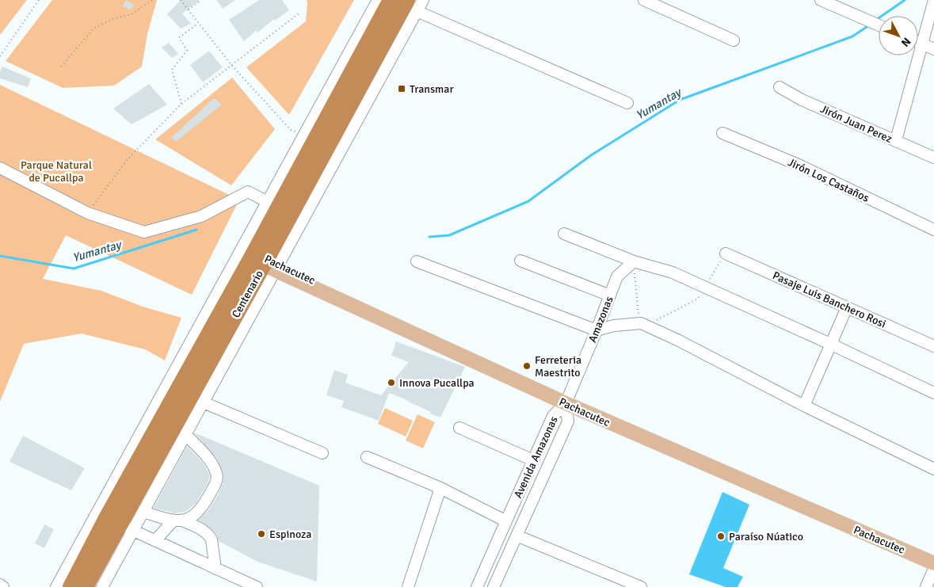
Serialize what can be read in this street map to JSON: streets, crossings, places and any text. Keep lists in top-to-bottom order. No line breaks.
{"streets":{"highway":["Centenario"],"main road":["Pachacutec"],"street":["Jirón Juan Perez","Jirón Los Castaños","Pasaje Luis Banchero Rosi","Amazonas","Avenida Amazonas"]},"crossings":[["Pachacutec","Centenario"],["Pachacutec","Amazonas"],["Pachacutec","Avenida Amazonas"],["Amazonas","Avenida Amazonas"]],"water":["Yumantay"],"parks":["Parque Natural de Pucallpa"],"places":{"transit":["Transmar"],"other":["Ferreteria Maestrito","Innova Pucallpa","Espinoza","Paraíso Núatico"]},"north":"bottom right"}
